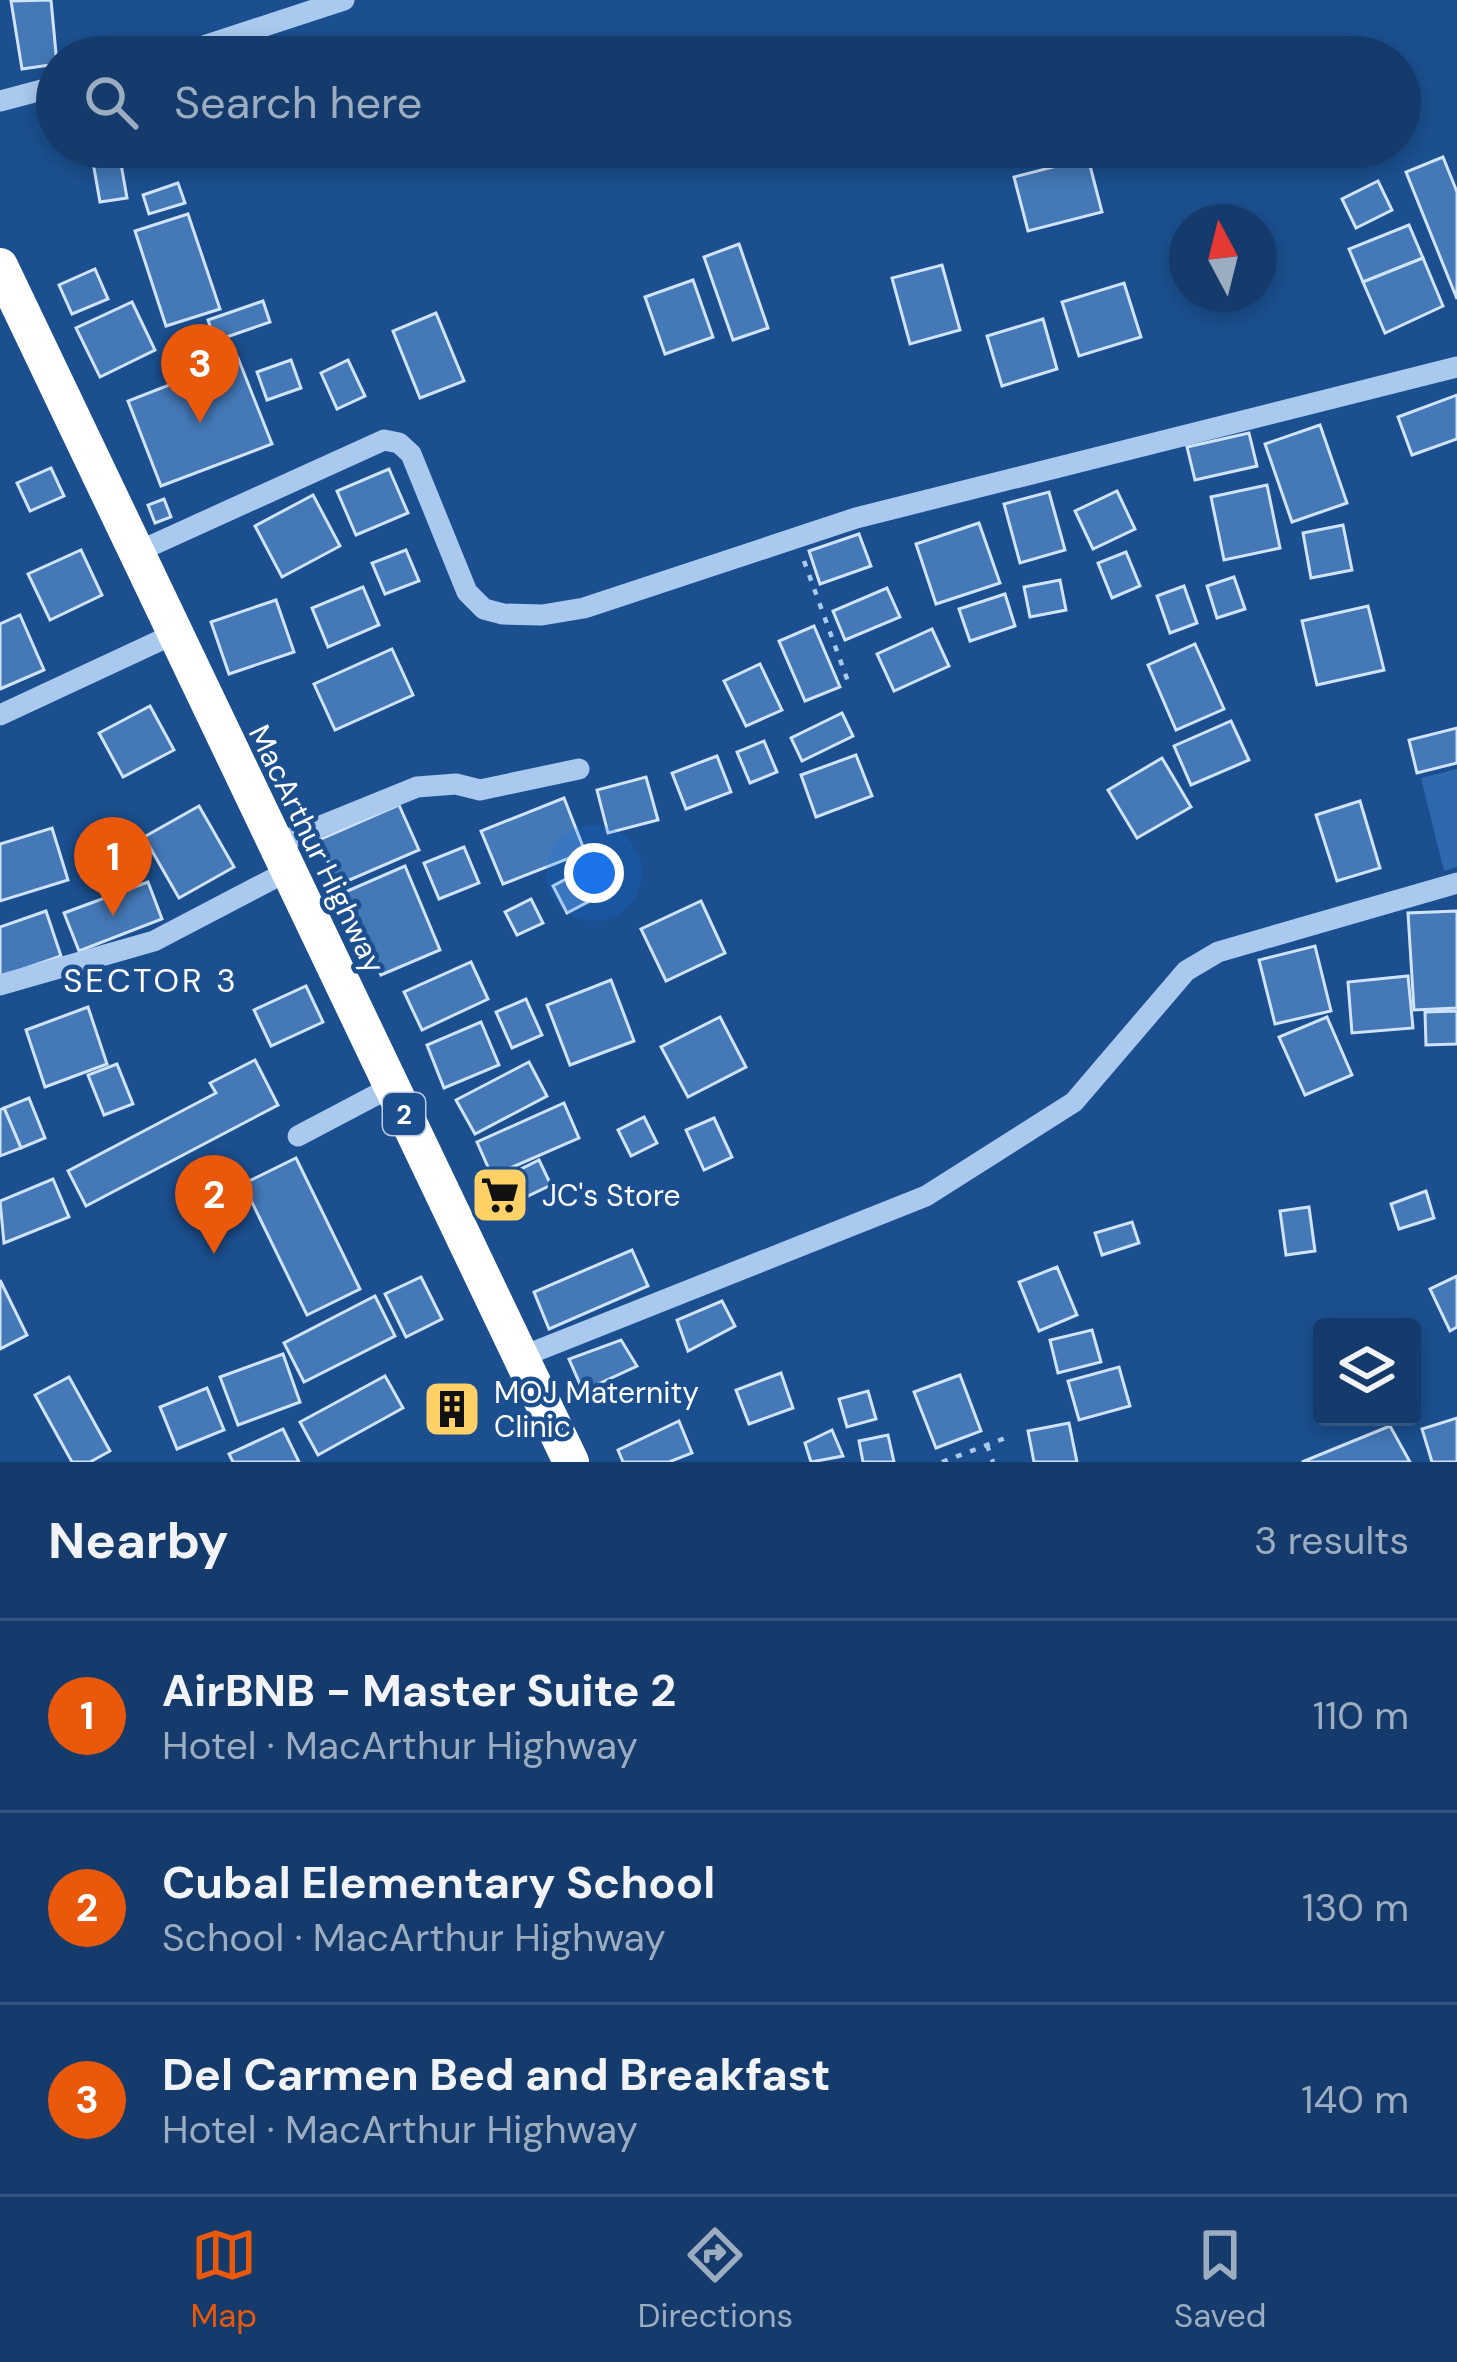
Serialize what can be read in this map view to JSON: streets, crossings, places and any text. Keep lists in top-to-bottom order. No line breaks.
{"streets":{"highway":["MacArthur Highway","2"]},"districts":["SECTOR 3"],"places":{"supermarket":["JC's Store"],"building":["MOJ Maternity Clinic"]},"north":"top","page":{"search":"Search here","pins":["3","1","2"],"heading":["Nearby","3 results"],"list":[{"mark":"1","name":"AirBNB - Master Suite 2","note":"Hotel · MacArthur Highway","value":"110 m"},{"mark":"2","name":"Cubal Elementary School","note":"School · MacArthur Highway","value":"130 m"},{"mark":"3","name":"Del Carmen Bed and Breakfast","note":"Hotel · MacArthur Highway","value":"140 m"}],"nav":["Map","Directions","Saved"]}}
